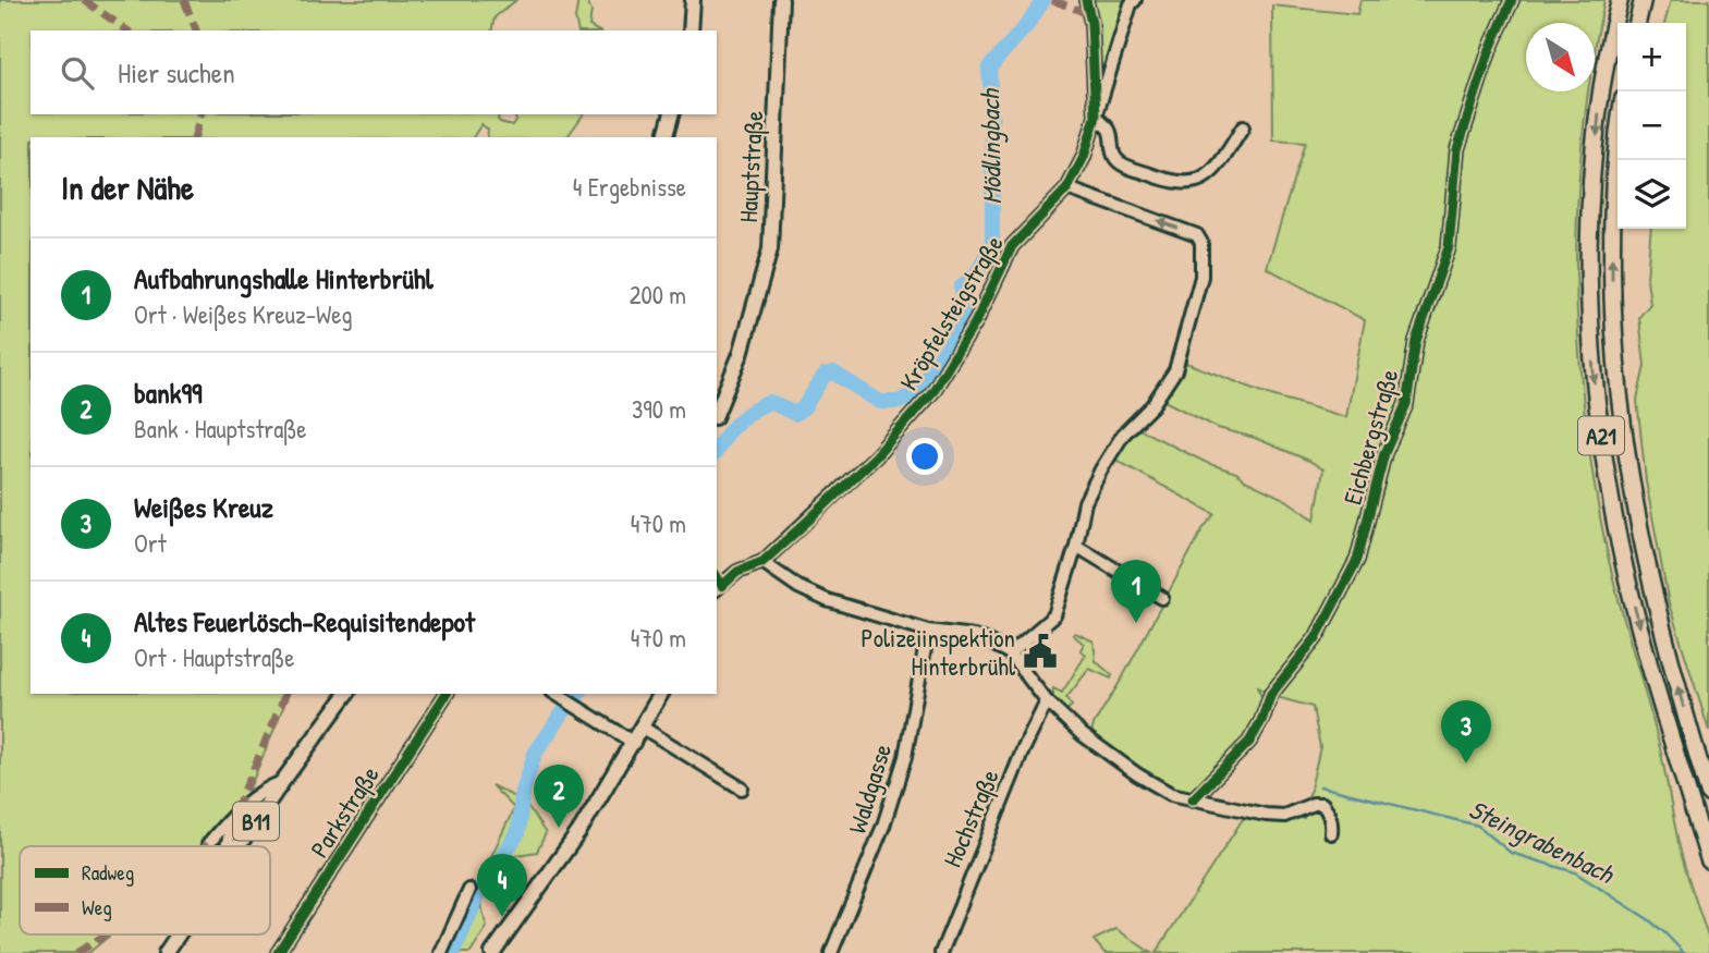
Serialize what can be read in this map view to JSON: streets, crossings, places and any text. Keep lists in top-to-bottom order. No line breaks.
{"streets":{"highway":["A21"],"main road":["Hauptstraße","B11"],"street":["Kröpfelsteigstraße","Eichbergstraße","Waldgasse","Parkstraße","Hochstraße"]},"water":["Mödlingbach","Steingrabenbach"],"places":{"public building":["Polizeiinspektion Hinterbrühl"]},"legend":["Radweg","Weg"],"north":"bottom right","page":{"map_buttons":["+","−"],"search":"Hier suchen","heading":["In der Nähe","4 Ergebnisse"],"list":[{"mark":"1","name":"Aufbahrungshalle Hinterbrühl","note":"Ort · Weißes Kreuz-Weg","value":"200 m"},{"mark":"2","name":"bank99","note":"Bank · Hauptstraße","value":"390 m"},{"mark":"3","name":"Weißes Kreuz","note":"Ort","value":"470 m"},{"mark":"4","name":"Altes Feuerlösch-Requisitendepot","note":"Ort · Hauptstraße","value":"470 m"}],"pins":["1","3","2","4"]}}
